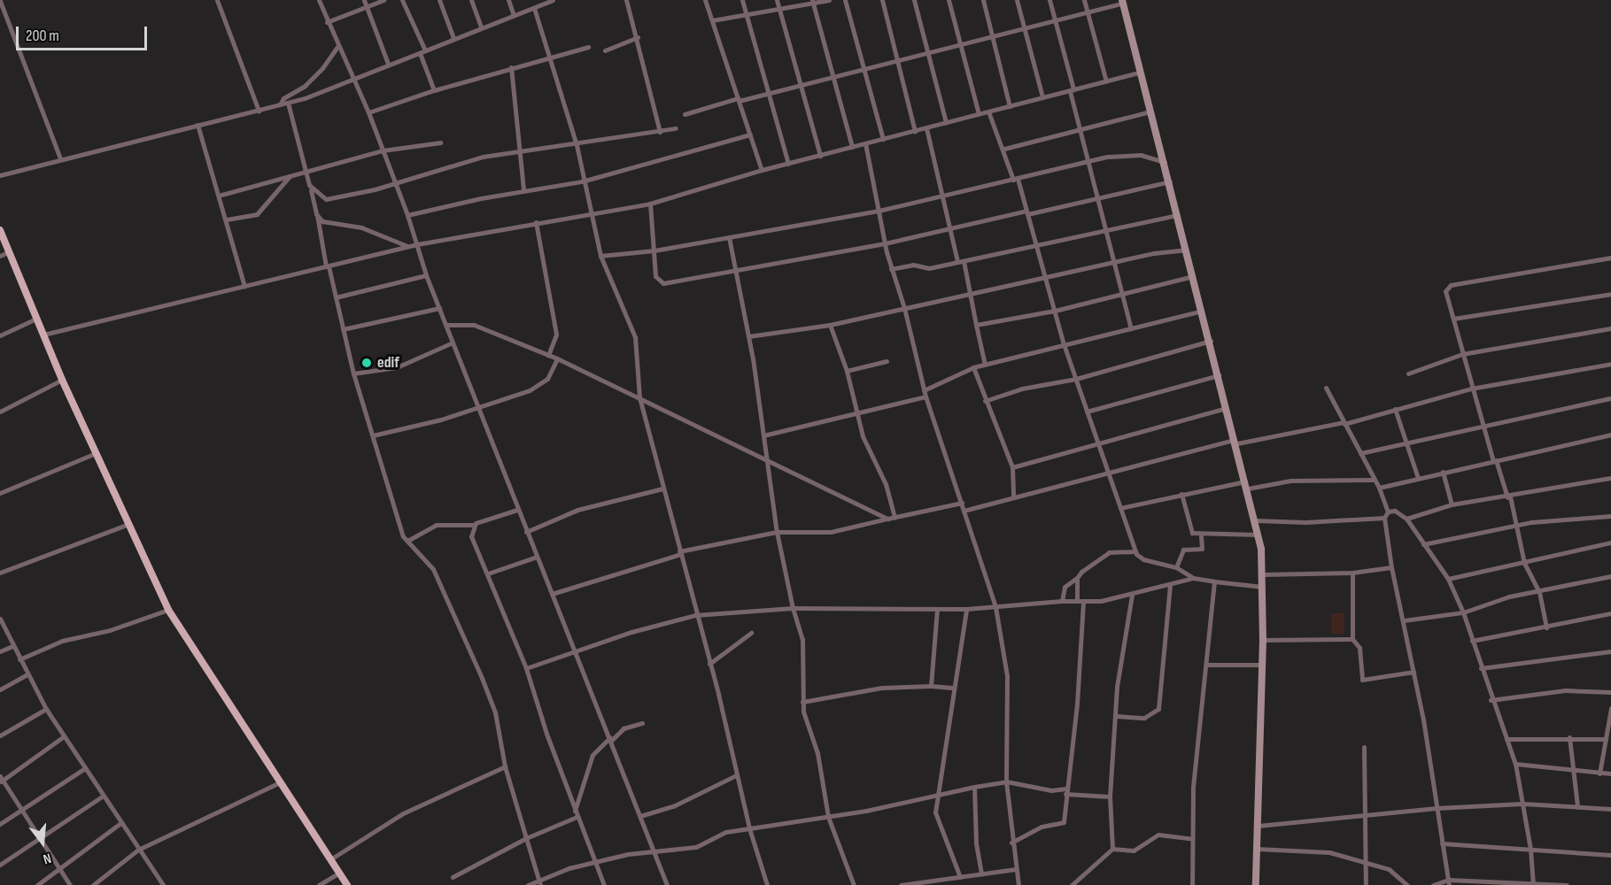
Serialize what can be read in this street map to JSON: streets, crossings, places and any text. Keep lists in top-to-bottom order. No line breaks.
{"places":["edif"],"scale_bar":"200 m","north":"bottom"}
